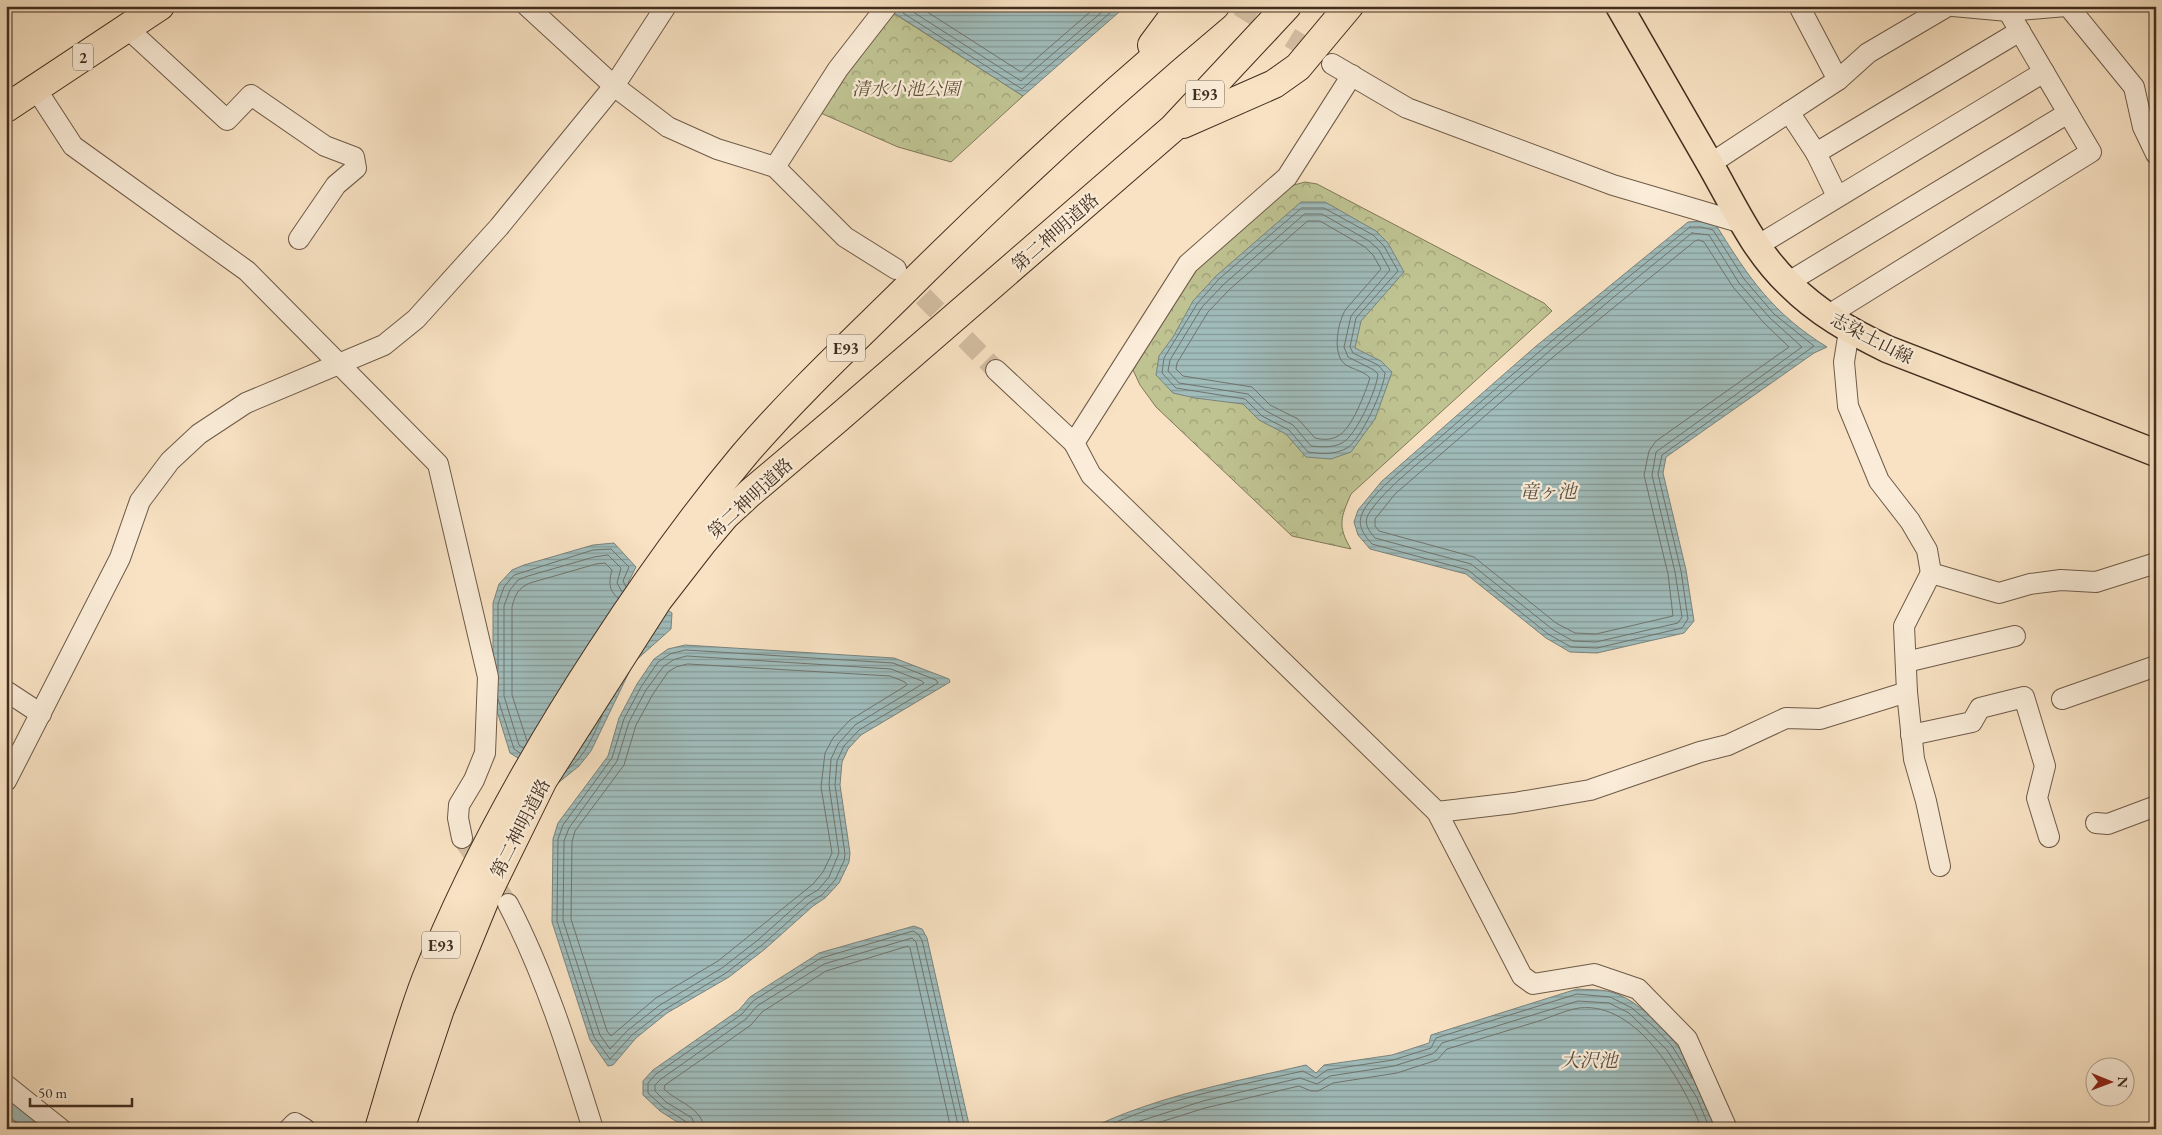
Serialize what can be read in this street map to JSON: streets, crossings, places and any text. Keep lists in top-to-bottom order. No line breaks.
{"streets":{"highway":["2","E93","第二神明道路"],"main road":["志染土山線"]},"water":["竜ヶ池","大沢池"],"parks":["清水小池公園"],"scale_bar":"50 m","north":"right"}
